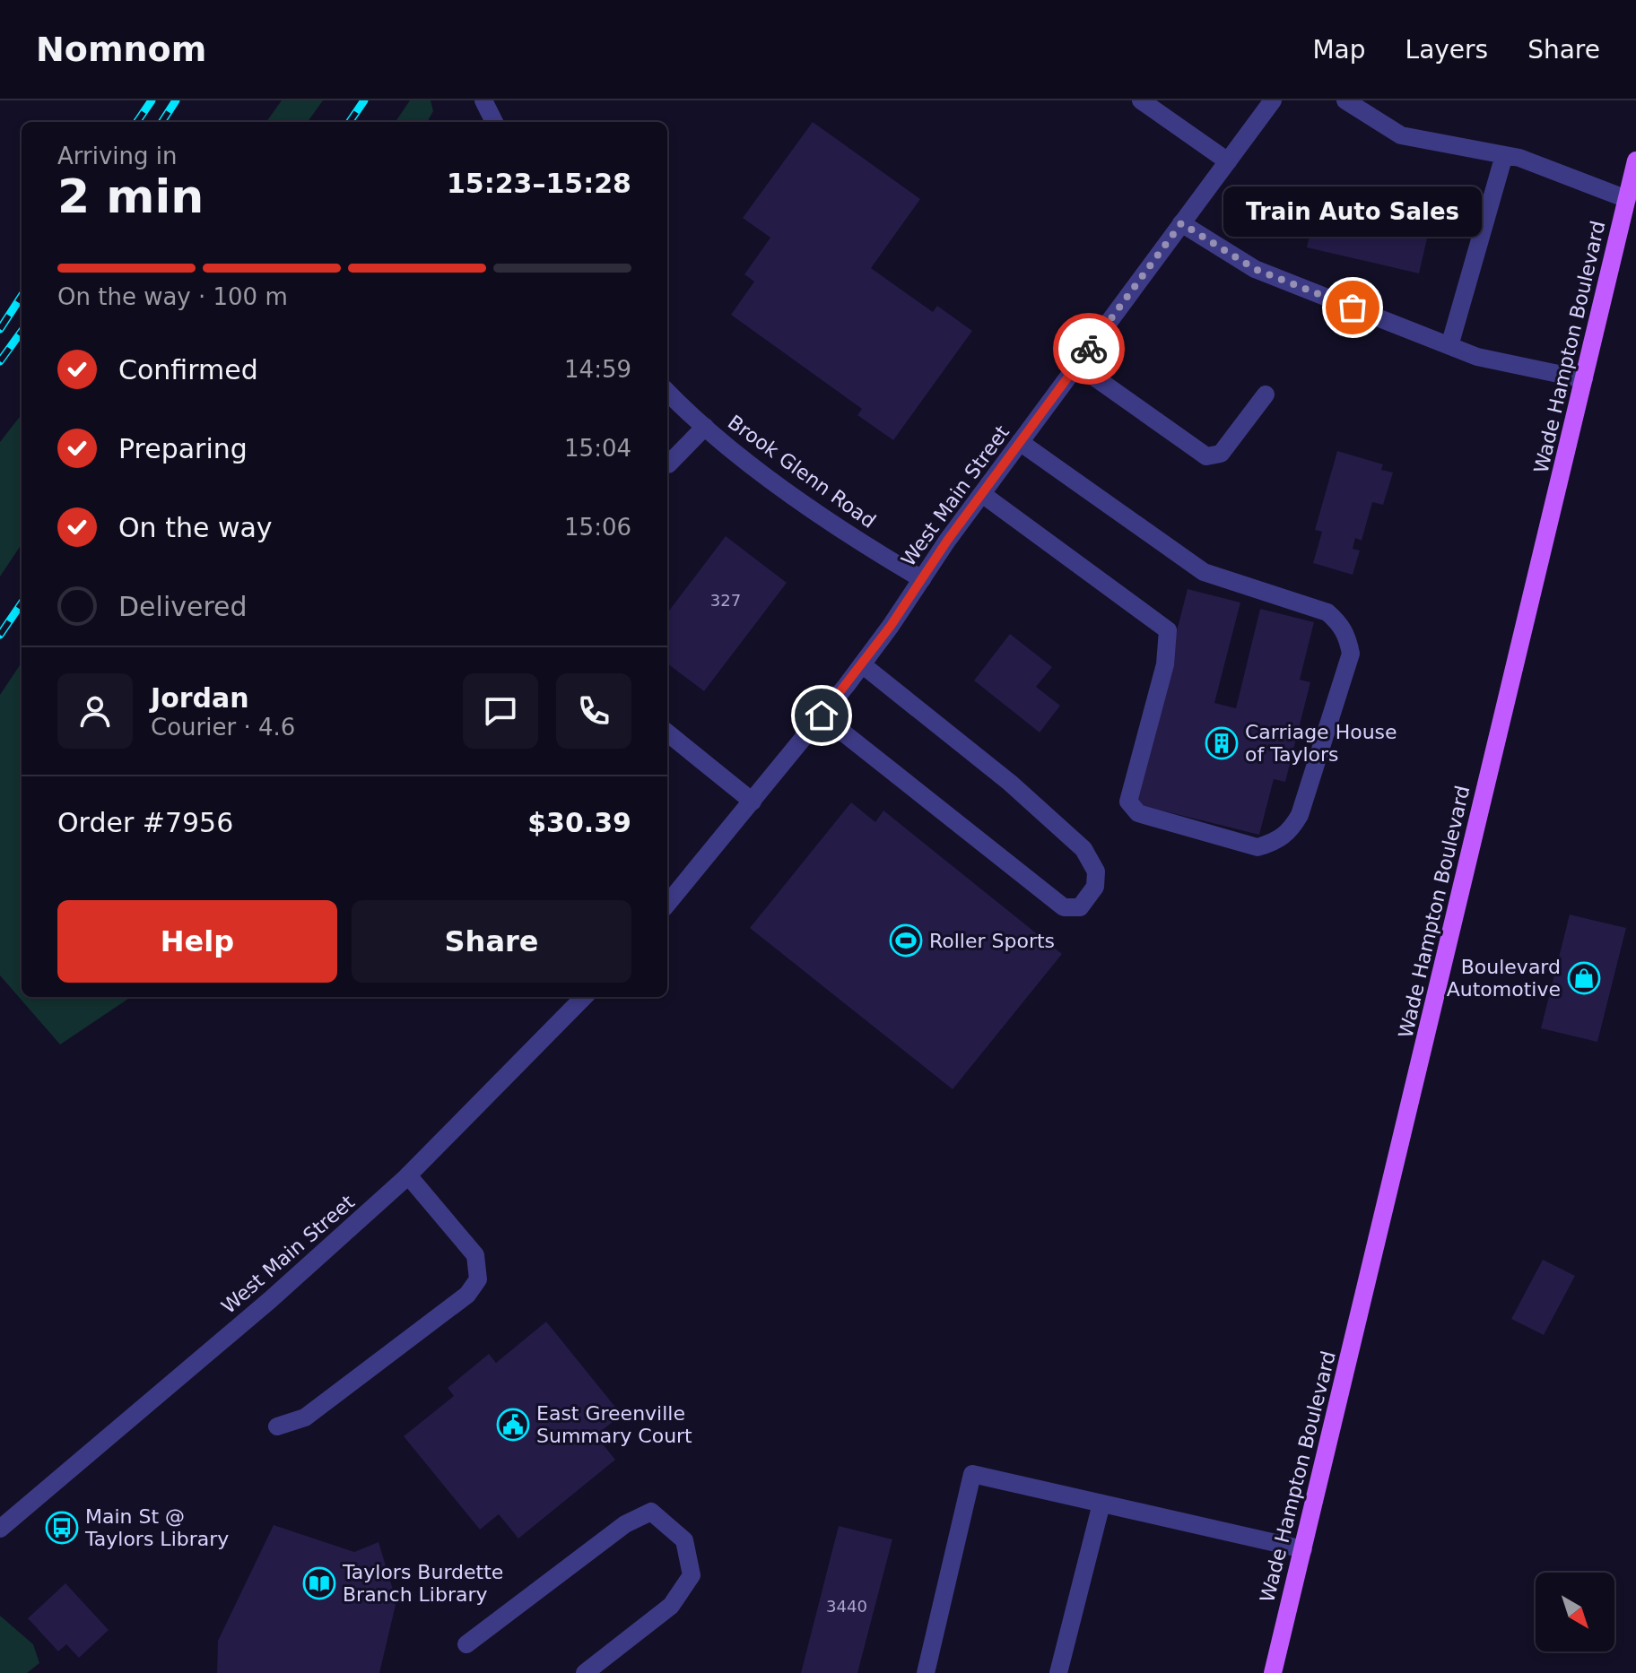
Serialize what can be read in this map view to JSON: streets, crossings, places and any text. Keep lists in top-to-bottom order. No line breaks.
{"streets":{"main road":["Wade Hampton Boulevard"],"street":["Brook Glenn Road","West Main Street"]},"crossings":[["Brook Glenn Road","West Main Street"]],"places":{"other":["Train Auto Sales"],"building":["Carriage House of Taylors"],"sports":["Roller Sports"],"shop":["Boulevard Automotive"],"public building":["East Greenville Summary Court"],"bus stop":["Main St @ Taylors Library"],"library":["Taylors Burdette Branch Library"]},"house_numbers":["327","3440"],"north":"bottom right","page":{"header":"Nomnom","nav":["Map","Layers","Share"],"heading":["2 min","Arriving in","15:23–15:28"],"panel":["Jordan","Courier · 4.6","Order #7956","$30.39"],"bubble":"Train Auto Sales","bar":"On the way · 100 m","list":[["Confirmed","14:59"],["Preparing","15:04"],["On the way","15:06"],"Delivered"],"buttons":["Help","Share"]}}
